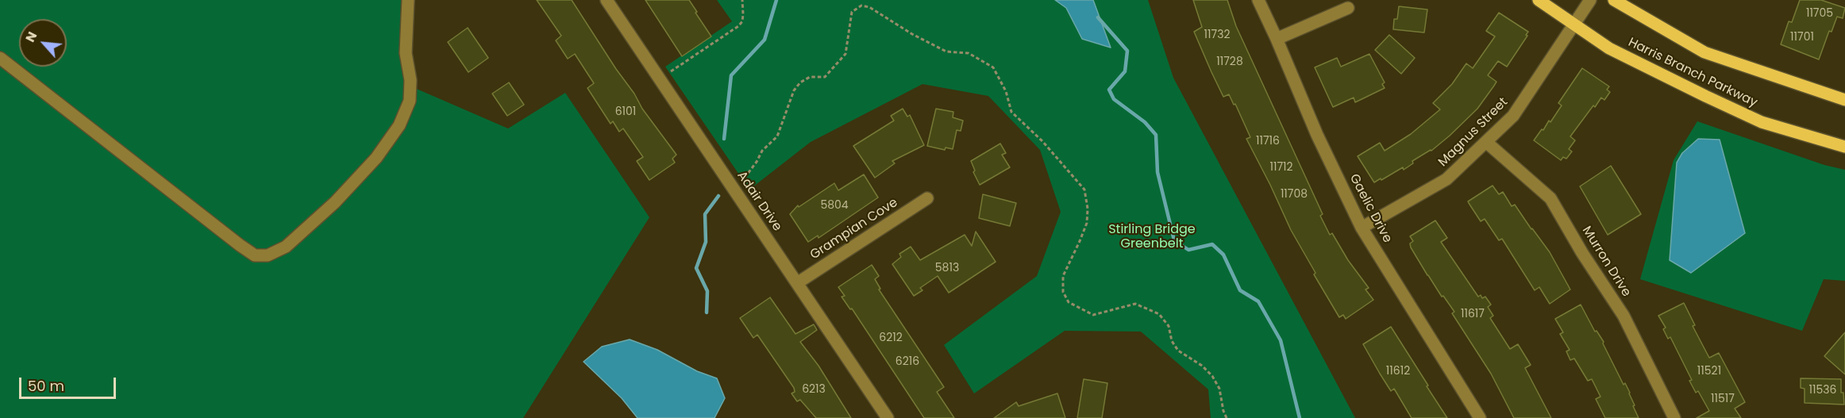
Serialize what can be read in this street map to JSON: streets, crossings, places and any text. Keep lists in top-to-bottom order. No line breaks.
{"streets":{"main road":["Harris Branch Parkway"],"street":["Magnus Street","Adair Drive","Gaelic Drive","Grampian Cove","Murron Drive"]},"crossings":[["Harris Branch Parkway","Magnus Street"],["Magnus Street","Gaelic Drive"],["Magnus Street","Murron Drive"],["Adair Drive","Grampian Cove"]],"parks":["Stirling Bridge Greenbelt"],"house_numbers":["11705","11732","11701","11728","6101","11716","11712","11708","5804","5813","11617","6212","6216","11612","11521","6213","11536","11517"],"scale_bar":"50 m","north":"top left"}
